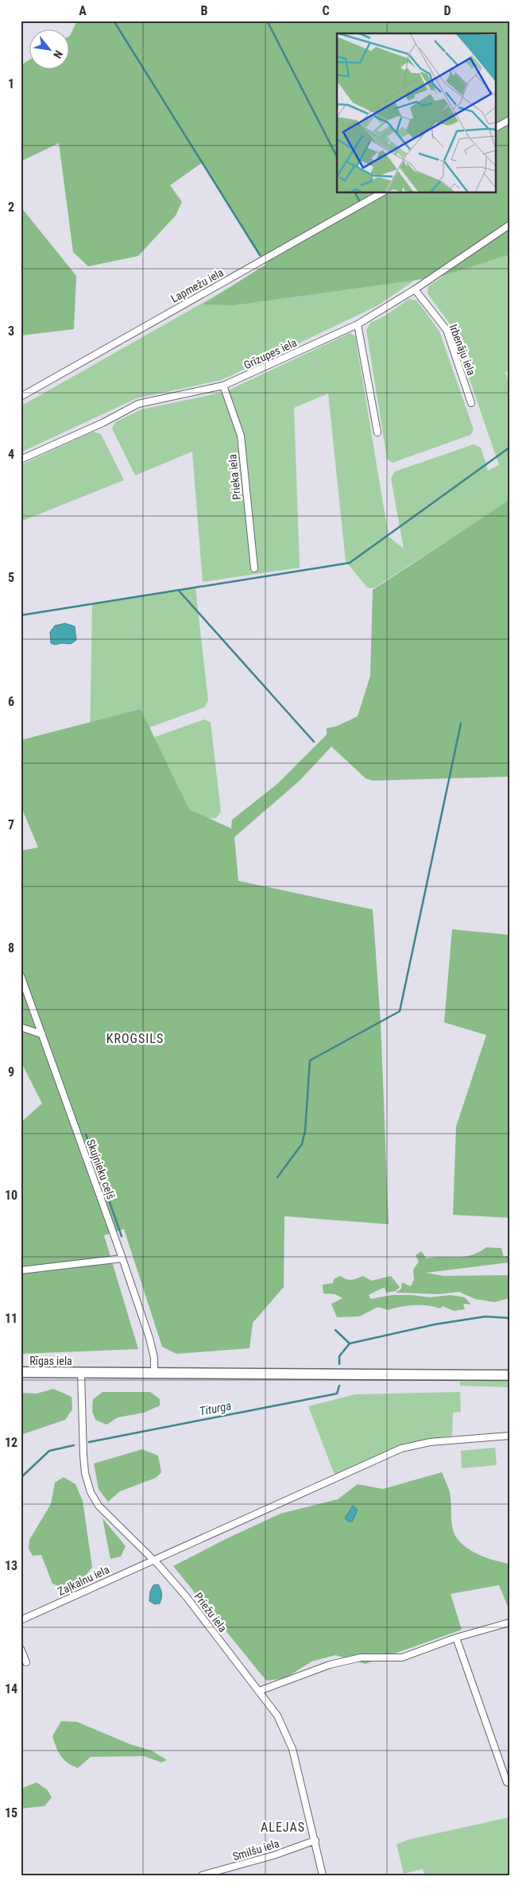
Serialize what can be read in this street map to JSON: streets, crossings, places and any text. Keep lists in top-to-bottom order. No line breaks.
{"streets":{"main road":["Rīgas iela"],"street":["Lapmežu iela","Irbenāju iela","Grīzupes iela","Prieka iela","Skujnieku ceļš","Zaļkalnu iela","Priežu iela","Smilšu iela"]},"crossings":[["Irbenāju iela","Grīzupes iela"],["Grīzupes iela","Prieka iela"],["Skujnieku ceļš","Rīgas iela"],["Rīgas iela","Priežu iela"],["Zaļkalnu iela","Priežu iela"],["Priežu iela","Smilšu iela"]],"districts":["KROGSILS","ALEJAS"],"water":["Titurga"],"north":"bottom right","grid":{"columns":["A","B","C","D"],"rows":["1","2","3","4","5","6","7","8","9","10","11","12","13","14","15"]}}
